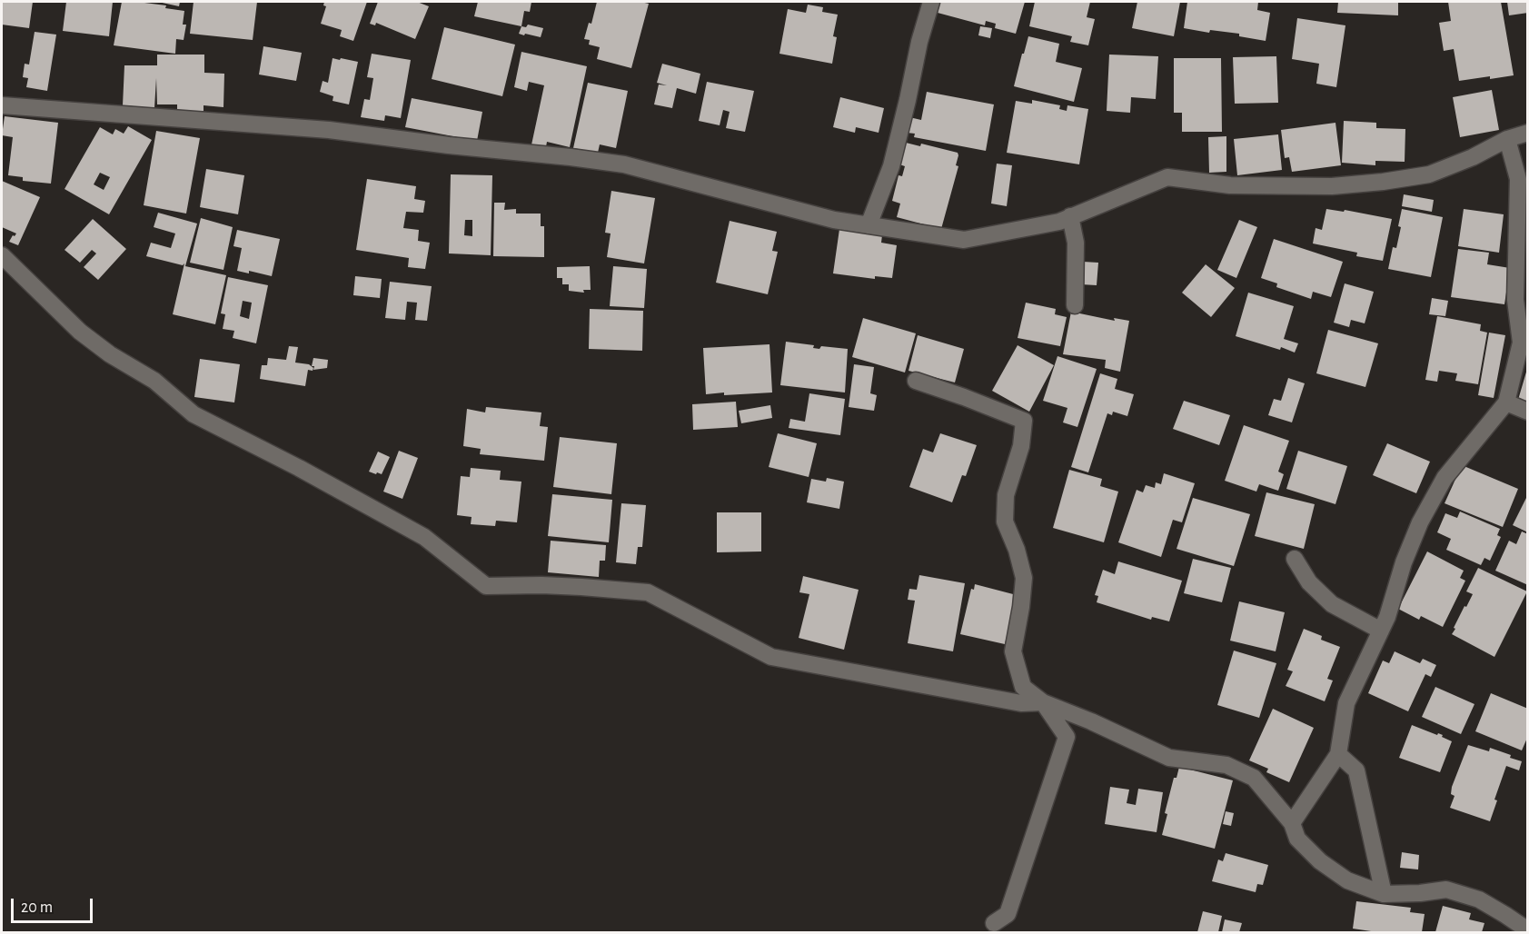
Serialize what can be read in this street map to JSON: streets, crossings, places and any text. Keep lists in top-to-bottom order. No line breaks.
{"scale_bar":"20 m"}
